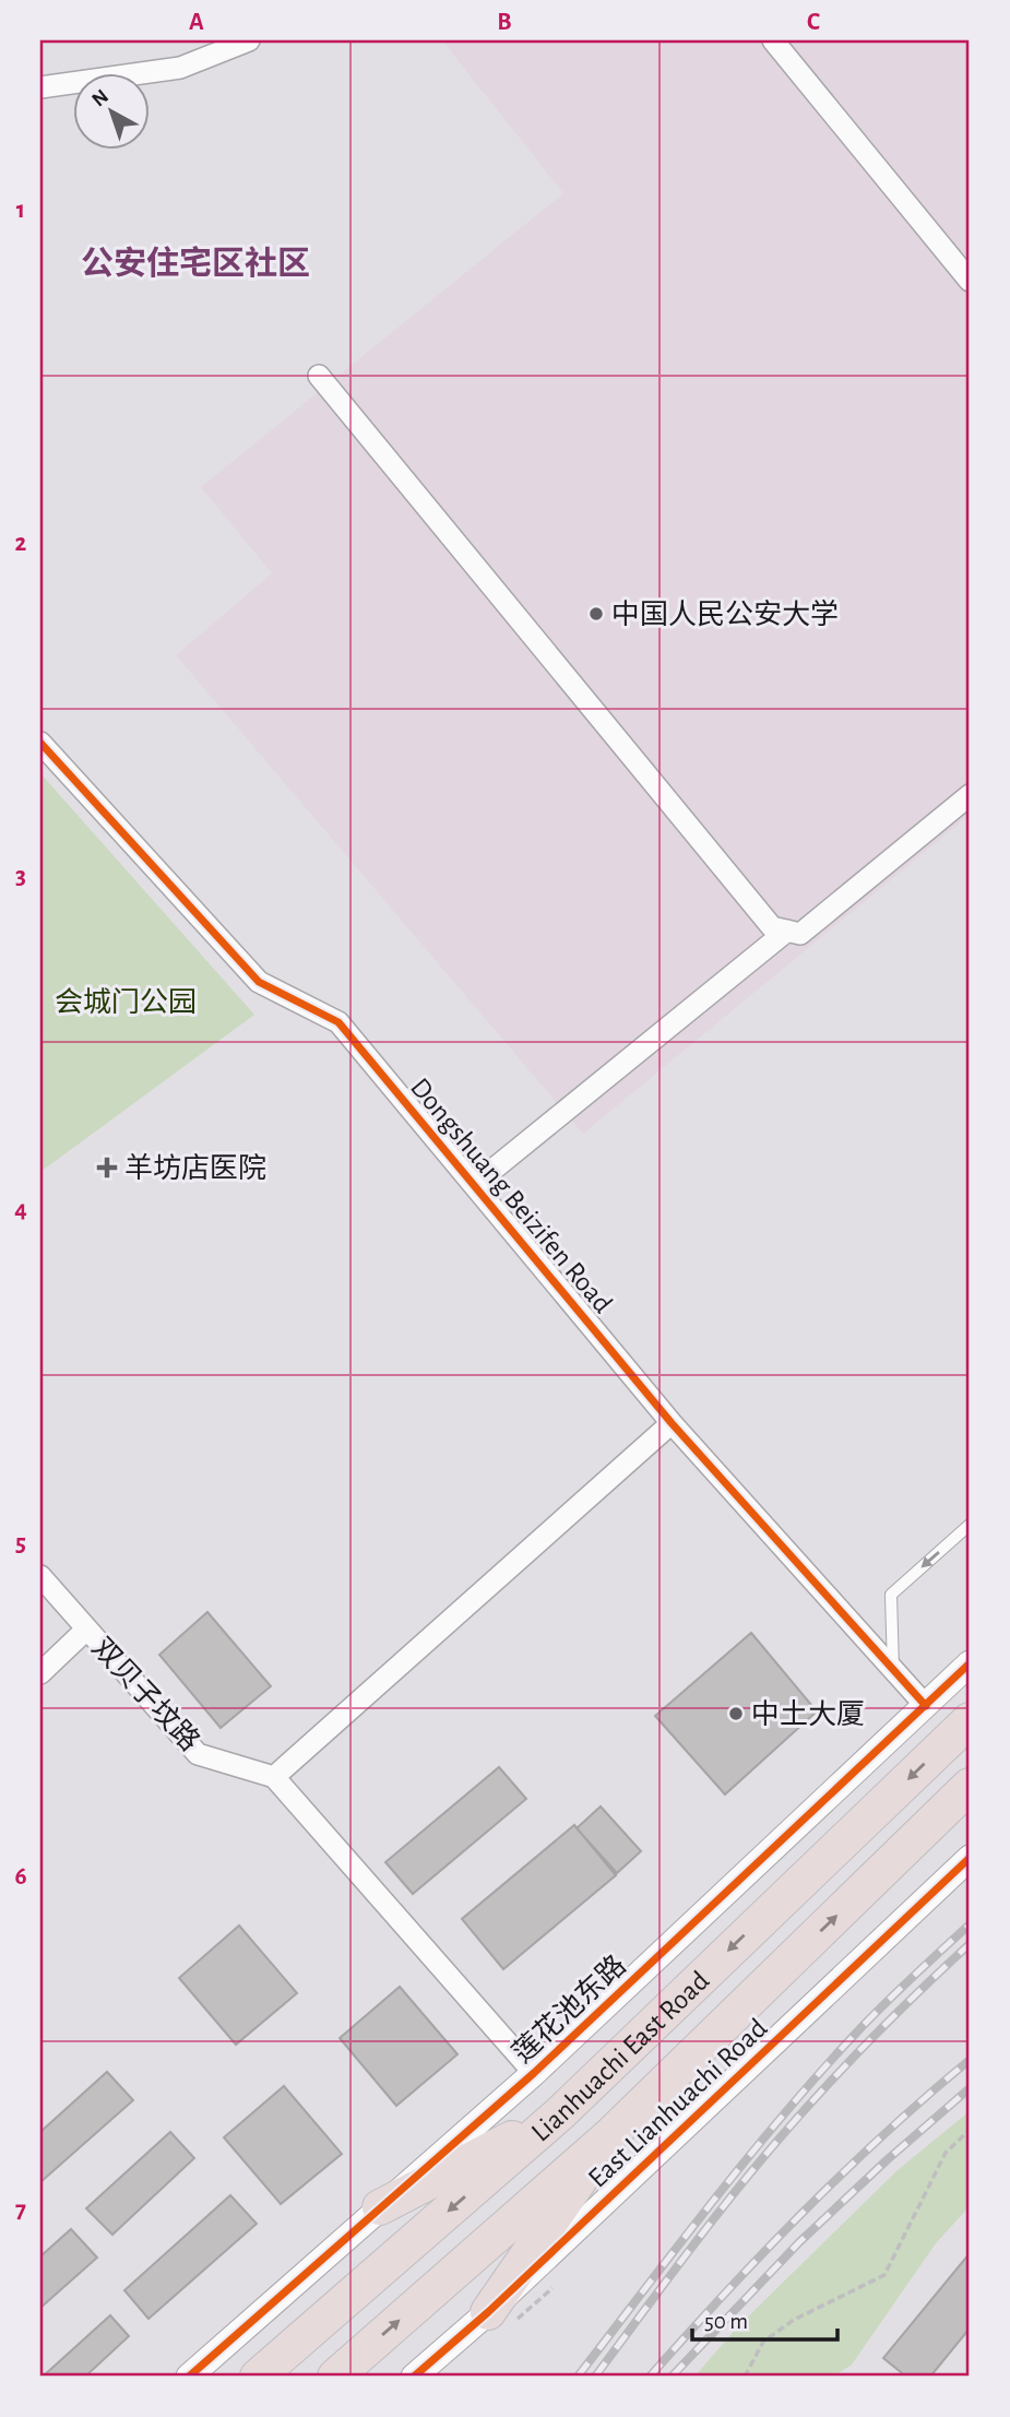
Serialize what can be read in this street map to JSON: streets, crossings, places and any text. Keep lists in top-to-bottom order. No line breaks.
{"streets":{"highway":["Lianhuachi East Road"],"street":["Dongshuang Beizifen Road","双贝子坟路","莲花池东路","East Lianhuachi Road"]},"crossings":[["Dongshuang Beizifen Road","莲花池东路"]],"districts":["公安住宅区社区"],"parks":["会城门公园"],"places":{"other":["中国人民公安大学","中土大厦"],"health":["羊坊店医院"]},"scale_bar":"50 m","north":"top left","grid":{"columns":["A","B","C"],"rows":["1","2","3","4","5","6","7"]}}
